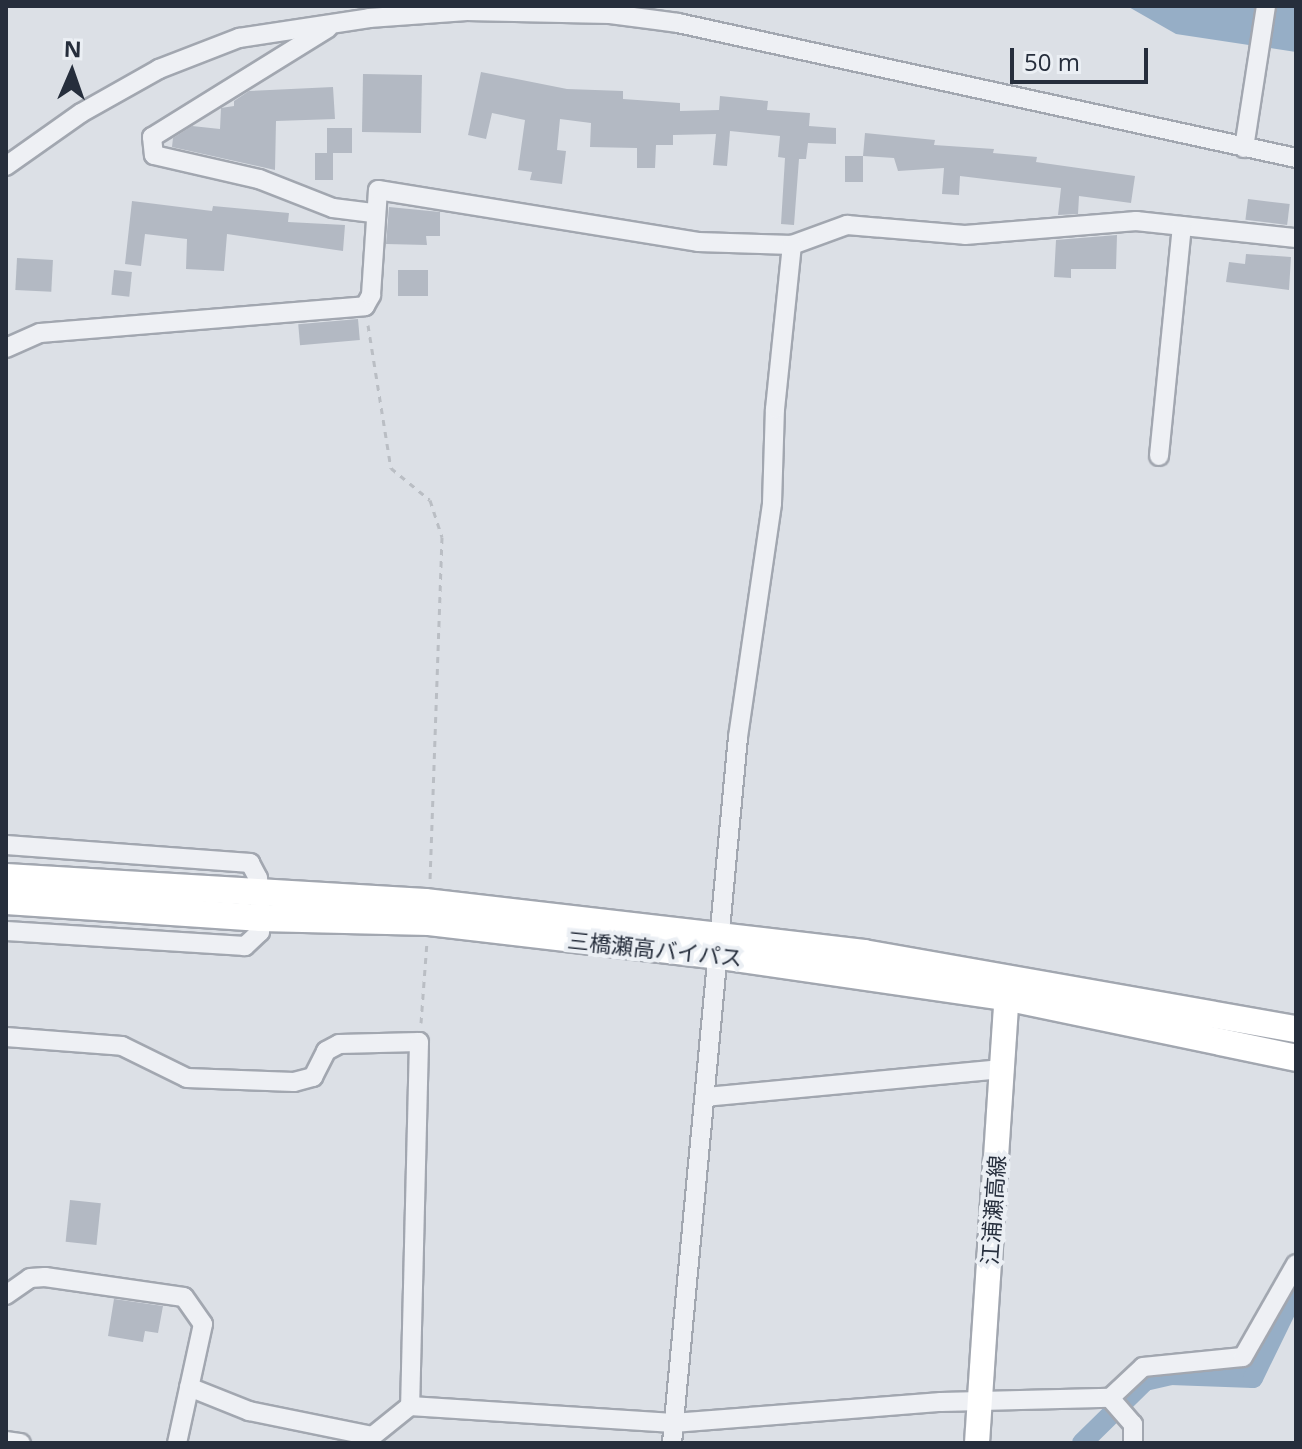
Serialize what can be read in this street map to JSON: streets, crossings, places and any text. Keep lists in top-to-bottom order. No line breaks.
{"streets":{"highway":["三橋瀬高バイパス"],"main road":["江浦瀬高線"]},"crossings":[["三橋瀬高バイパス","江浦瀬高線"]],"scale_bar":"50 m","north":"top"}
